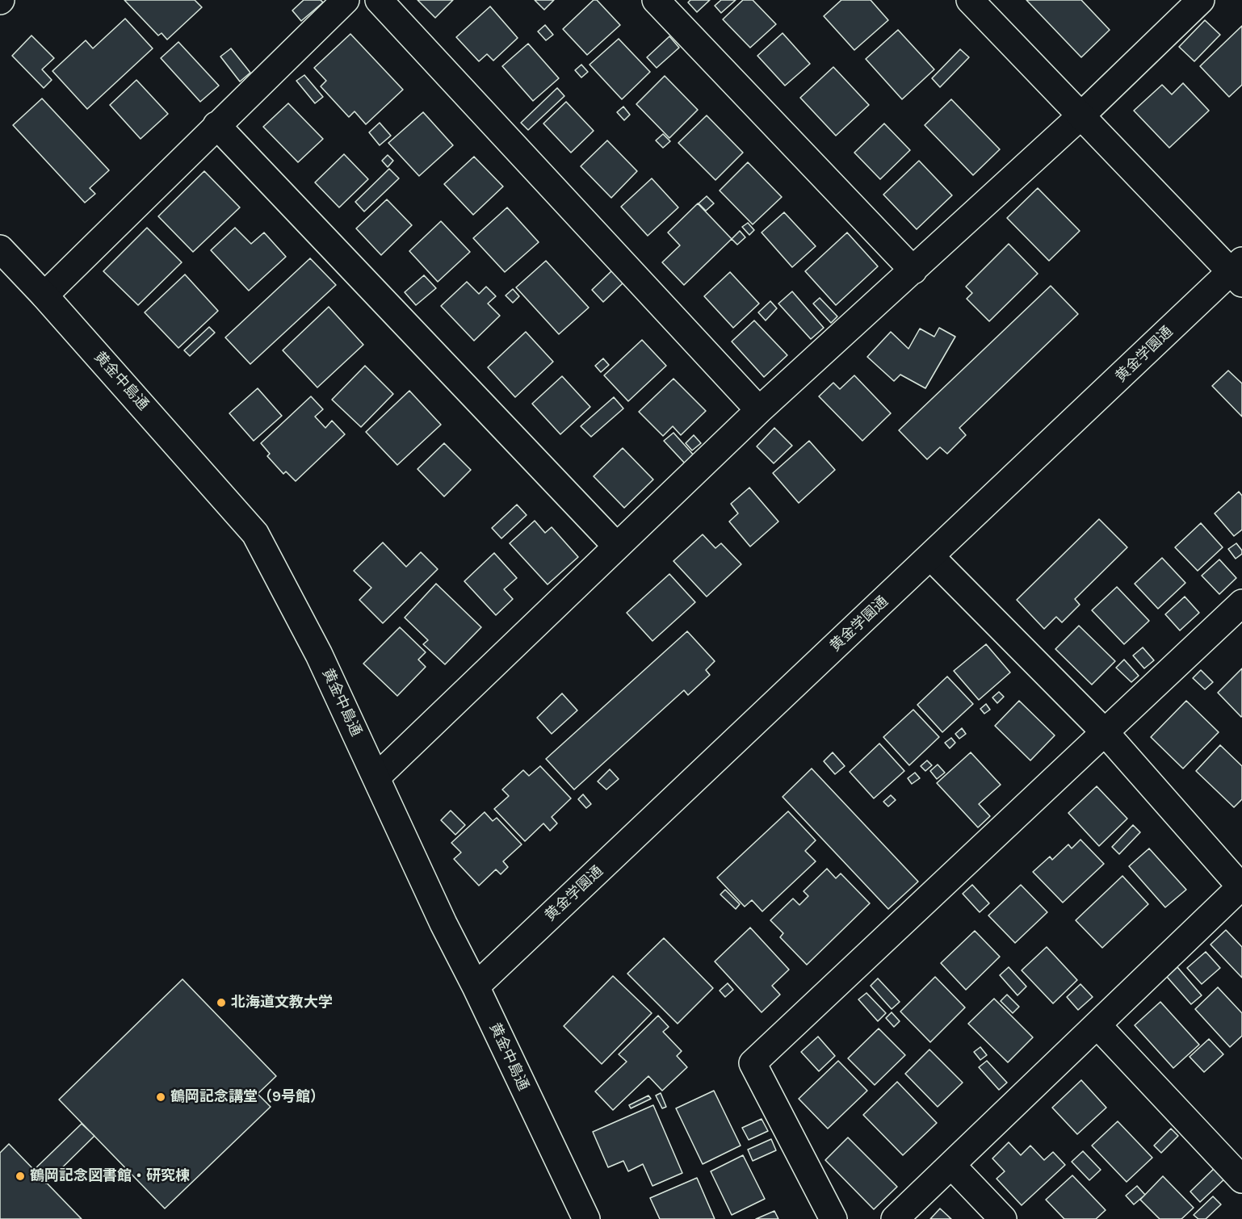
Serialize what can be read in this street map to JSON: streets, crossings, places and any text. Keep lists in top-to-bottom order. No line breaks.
{"streets":{"street":["黄金学園通","黄金中島通"]},"crossings":[["黄金学園通","黄金中島通"]],"places":["北海道文教大学","鶴岡記念講堂（9号館）","鶴岡記念図書館・研究棟"]}
